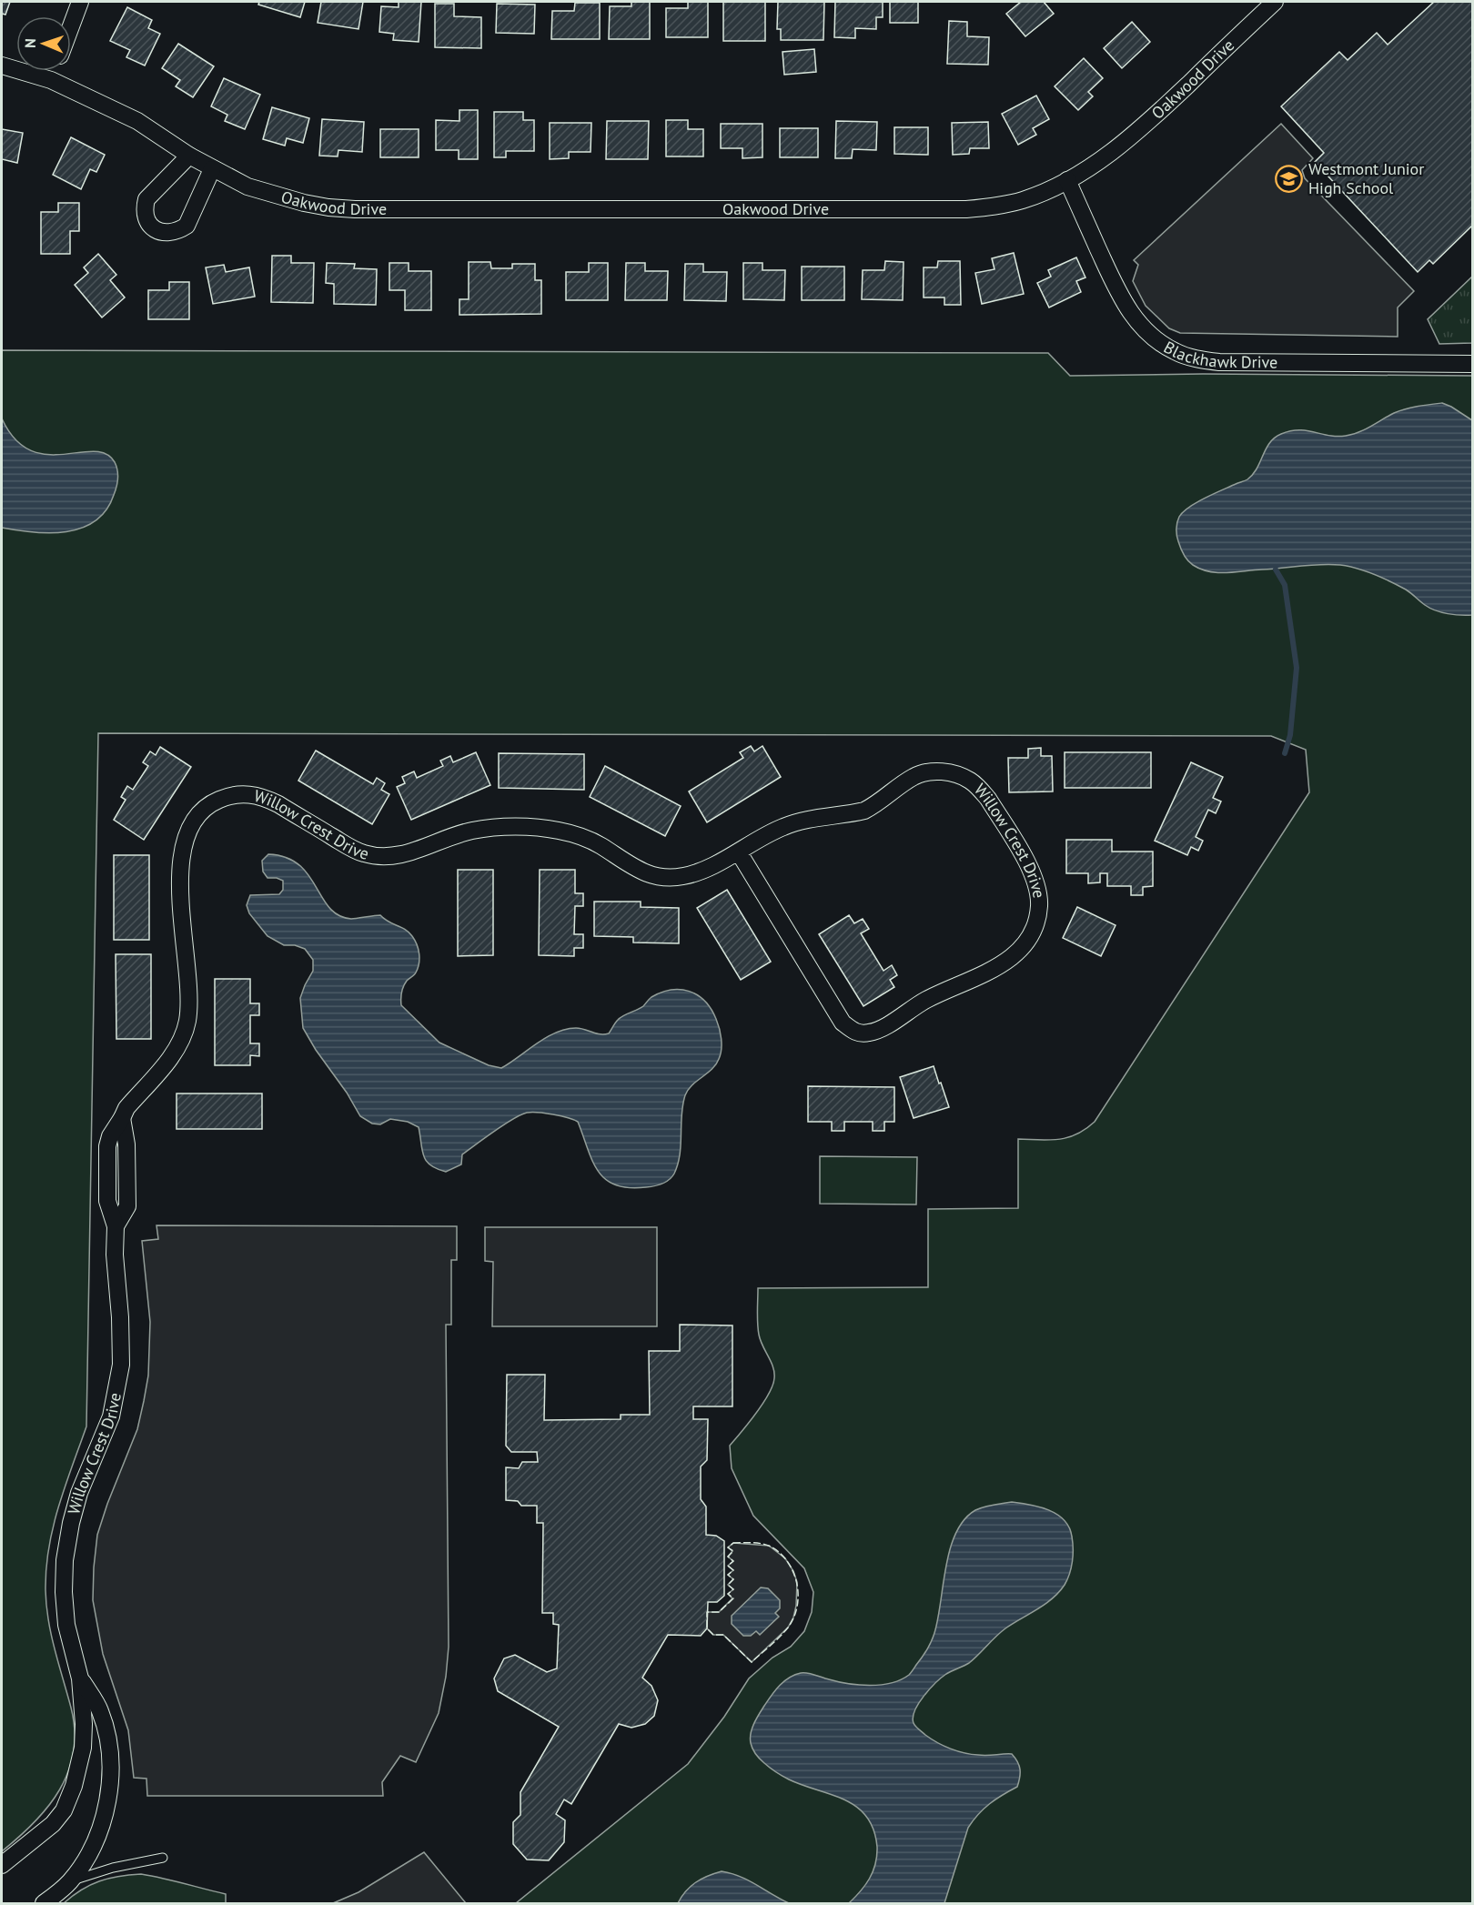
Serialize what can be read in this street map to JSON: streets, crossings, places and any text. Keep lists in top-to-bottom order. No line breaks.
{"streets":{"street":["Oakwood Drive","Blackhawk Drive","Willow Crest Drive"]},"crossings":[["Oakwood Drive","Blackhawk Drive"]],"places":{"school or university":["Westmont Junior High School"]},"north":"left"}
